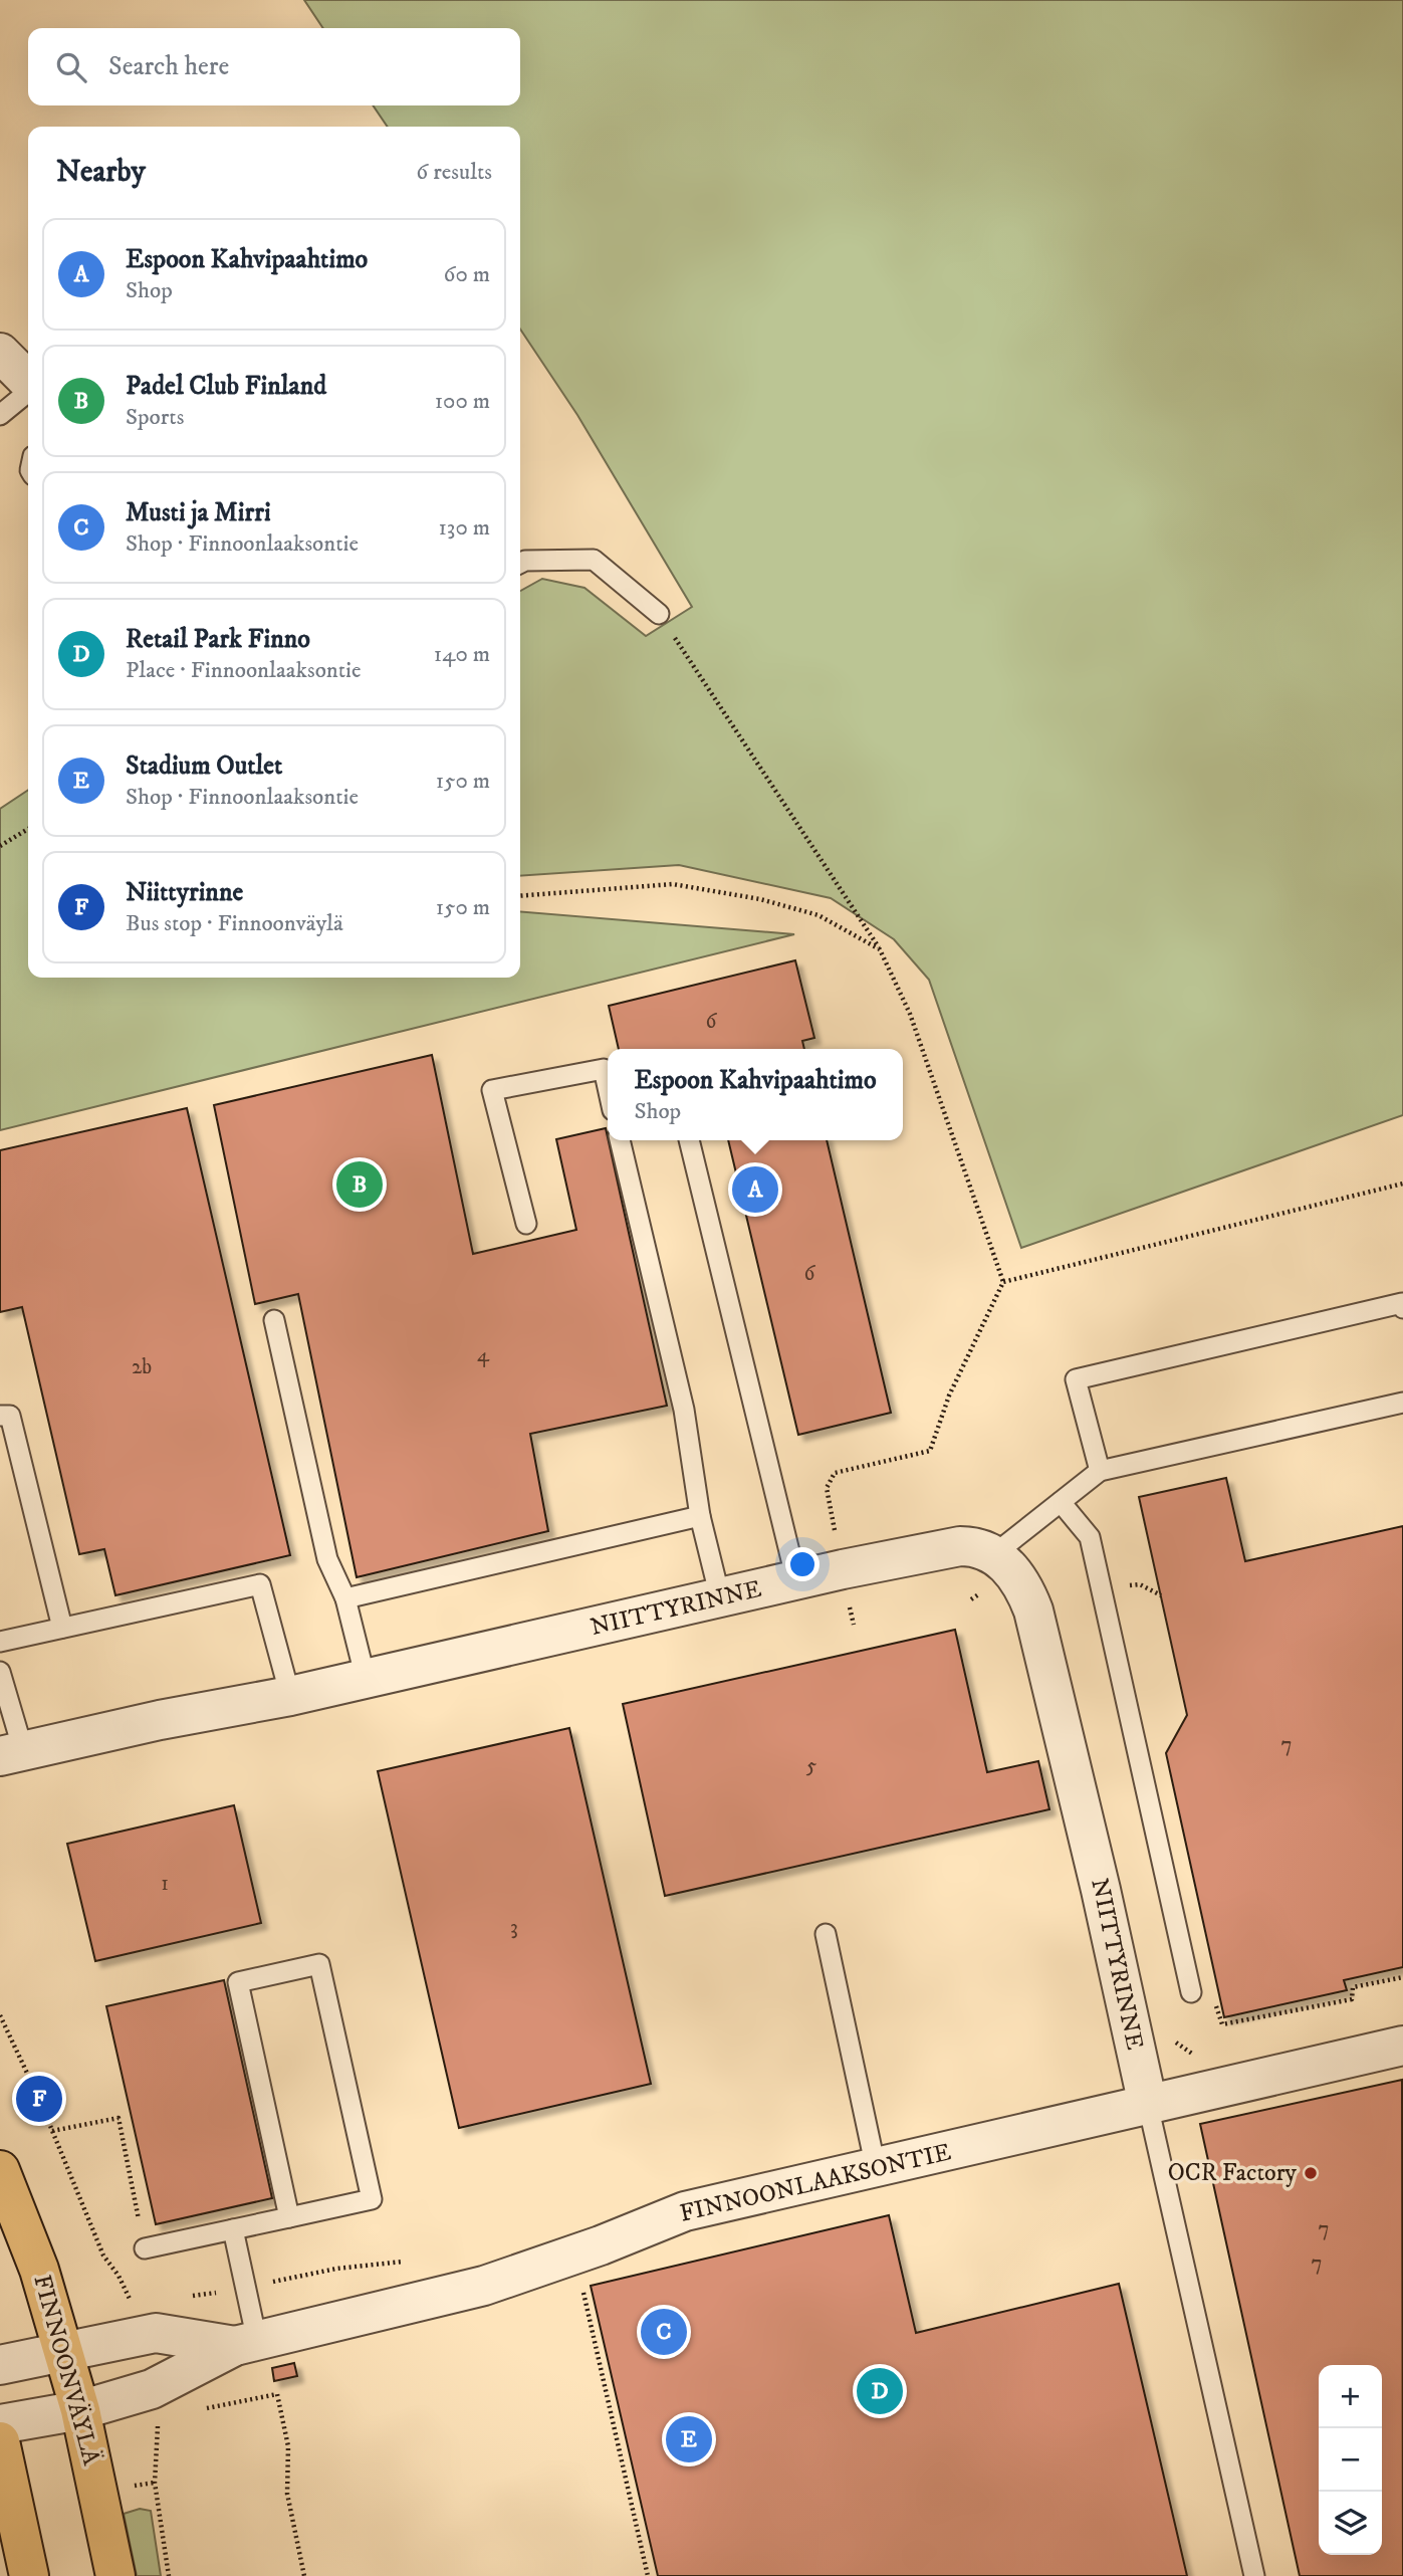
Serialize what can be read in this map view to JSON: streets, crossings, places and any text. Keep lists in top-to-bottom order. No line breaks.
{"streets":{"main road":["FINNOONVÄYLÄ"],"street":["NIITTYRINNE","FINNOONLAAKSONTIE"]},"crossings":[["NIITTYRINNE","FINNOONLAAKSONTIE"],["FINNOONLAAKSONTIE","FINNOONVÄYLÄ"]],"places":["OCR Factory"],"house_numbers":["6","6","4","2b","7","5","1","3","7","7"],"page":{"search":"Search here","heading":["Nearby","6 results"],"list":[{"mark":"A","name":"Espoon Kahvipaahtimo","note":"Shop","value":"60 m"},{"mark":"B","name":"Padel Club Finland","note":"Sports","value":"100 m"},{"mark":"C","name":"Musti ja Mirri","note":"Shop · Finnoonlaaksontie","value":"130 m"},{"mark":"D","name":"Retail Park Finno","note":"Place · Finnoonlaaksontie","value":"140 m"},{"mark":"E","name":"Stadium Outlet","note":"Shop · Finnoonlaaksontie","value":"150 m"},{"mark":"F","name":"Niittyrinne","note":"Bus stop · Finnoonväylä","value":"150 m"}],"popup":["Espoon Kahvipaahtimo","Shop"],"pins":["B","A","F","C","D","E"],"map_buttons":["+","−"]}}
